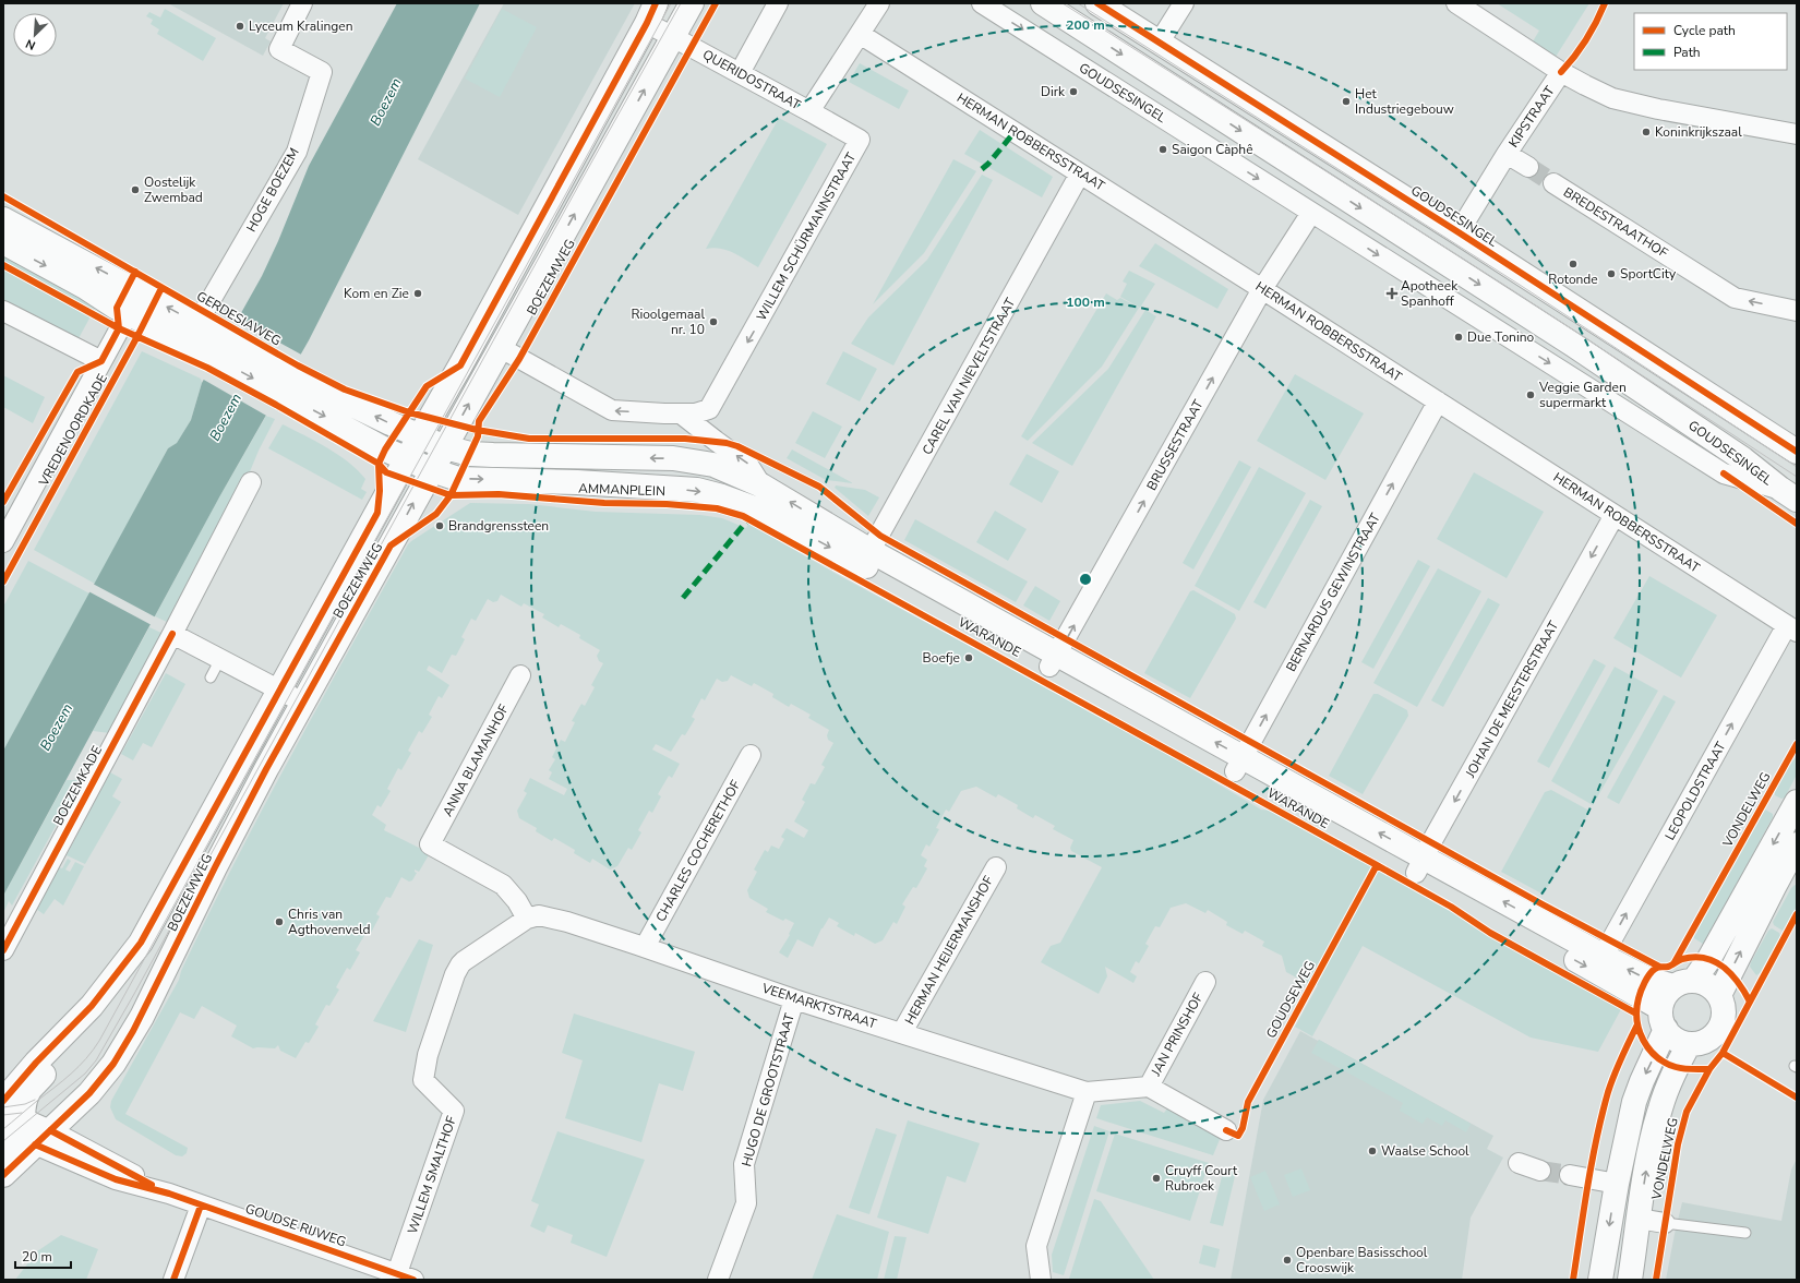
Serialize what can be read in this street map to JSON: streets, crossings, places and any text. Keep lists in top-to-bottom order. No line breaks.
{"streets":{"main road":["GOUDSESINGEL","BOEZEMWEG","GERDESIAWEG","AMMANPLEIN","WARANDE","VONDELWEG"],"street":["QUERIDOSTRAAT","KIPSTRAAT","HERMAN ROBBERSSTRAAT","HOGE BOEZEM","BREDESTRAATHOF","WILLEM SCHÜRMANNSTRAAT","CAREL VAN NIEVELTSTRAAT","VREDENOORDKADE","BRUSSESTRAAT","BERNARDUS GEWINSTRAAT","JOHAN DE MEESTERSTRAAT","ANNA BLAMANHOF","BOEZEMKADE","LEOPOLDSTRAAT","CHARLES COCHERETHOF","HERMAN HEIJERMANSHOF","VEEMARKTSTRAAT","JAN PRINSHOF","HUGO DE GROOTSTRAAT","WILLEM SMALTHOF","GOUDSE RIJWEG"],"cycle path":["GOUDSEWEG"]},"crossings":[["QUERIDOSTRAAT","WILLEM SCHÜRMANNSTRAAT"],["QUERIDOSTRAAT","BOEZEMWEG"],["GOUDSESINGEL","KIPSTRAAT"],["GOUDSESINGEL","BRUSSESTRAAT"],["HERMAN ROBBERSSTRAAT","CAREL VAN NIEVELTSTRAAT"],["HERMAN ROBBERSSTRAAT","BRUSSESTRAAT"],["HERMAN ROBBERSSTRAAT","BERNARDUS GEWINSTRAAT"],["HERMAN ROBBERSSTRAAT","JOHAN DE MEESTERSTRAAT"],["HERMAN ROBBERSSTRAAT","LEOPOLDSTRAAT"],["HOGE BOEZEM","GERDESIAWEG"],["BOEZEMWEG","GERDESIAWEG"],["BOEZEMWEG","AMMANPLEIN"],["BOEZEMWEG","GOUDSE RIJWEG"],["GERDESIAWEG","VREDENOORDKADE"],["GERDESIAWEG","AMMANPLEIN"],["CAREL VAN NIEVELTSTRAAT","AMMANPLEIN"],["CAREL VAN NIEVELTSTRAAT","WARANDE"],["BRUSSESTRAAT","WARANDE"],["AMMANPLEIN","WARANDE"],["BERNARDUS GEWINSTRAAT","WARANDE"],["WARANDE","JOHAN DE MEESTERSTRAAT"],["WARANDE","LEOPOLDSTRAAT"],["WARANDE","VONDELWEG"],["ANNA BLAMANHOF","VEEMARKTSTRAAT"],["ANNA BLAMANHOF","WILLEM SMALTHOF"],["CHARLES COCHERETHOF","VEEMARKTSTRAAT"],["HERMAN HEIJERMANSHOF","VEEMARKTSTRAAT"],["VEEMARKTSTRAAT","JAN PRINSHOF"],["VEEMARKTSTRAAT","HUGO DE GROOTSTRAAT"],["VEEMARKTSTRAAT","WILLEM SMALTHOF"],["WILLEM SMALTHOF","GOUDSE RIJWEG"]],"one_way":["GOUDSESINGEL","BRUSSESTRAAT","BERNARDUS GEWINSTRAAT","JOHAN DE MEESTERSTRAAT","LEOPOLDSTRAAT"],"water":["Boezem"],"places":{"other":["Lyceum Kralingen","Dirk","Het Industriegebouw","Koninkrijkszaal","Saigon Càphê","Oostelijk Zwembad","Rotonde","SportCity","Kom en Zie","Rioolgemaal nr. 10","Due Tonino","Veggie Garden supermarkt","Brandgrenssteen","Boefje","Chris van Agthovenveld","Waalse School","Cruyff Court Rubroek","Openbare Basisschool Crooswijk"],"health":["Apotheek Spanhoff"]},"legend":["Cycle path","Path"],"scale_bar":"20 m","north":"bottom left","rings":["200 m","100 m"]}
